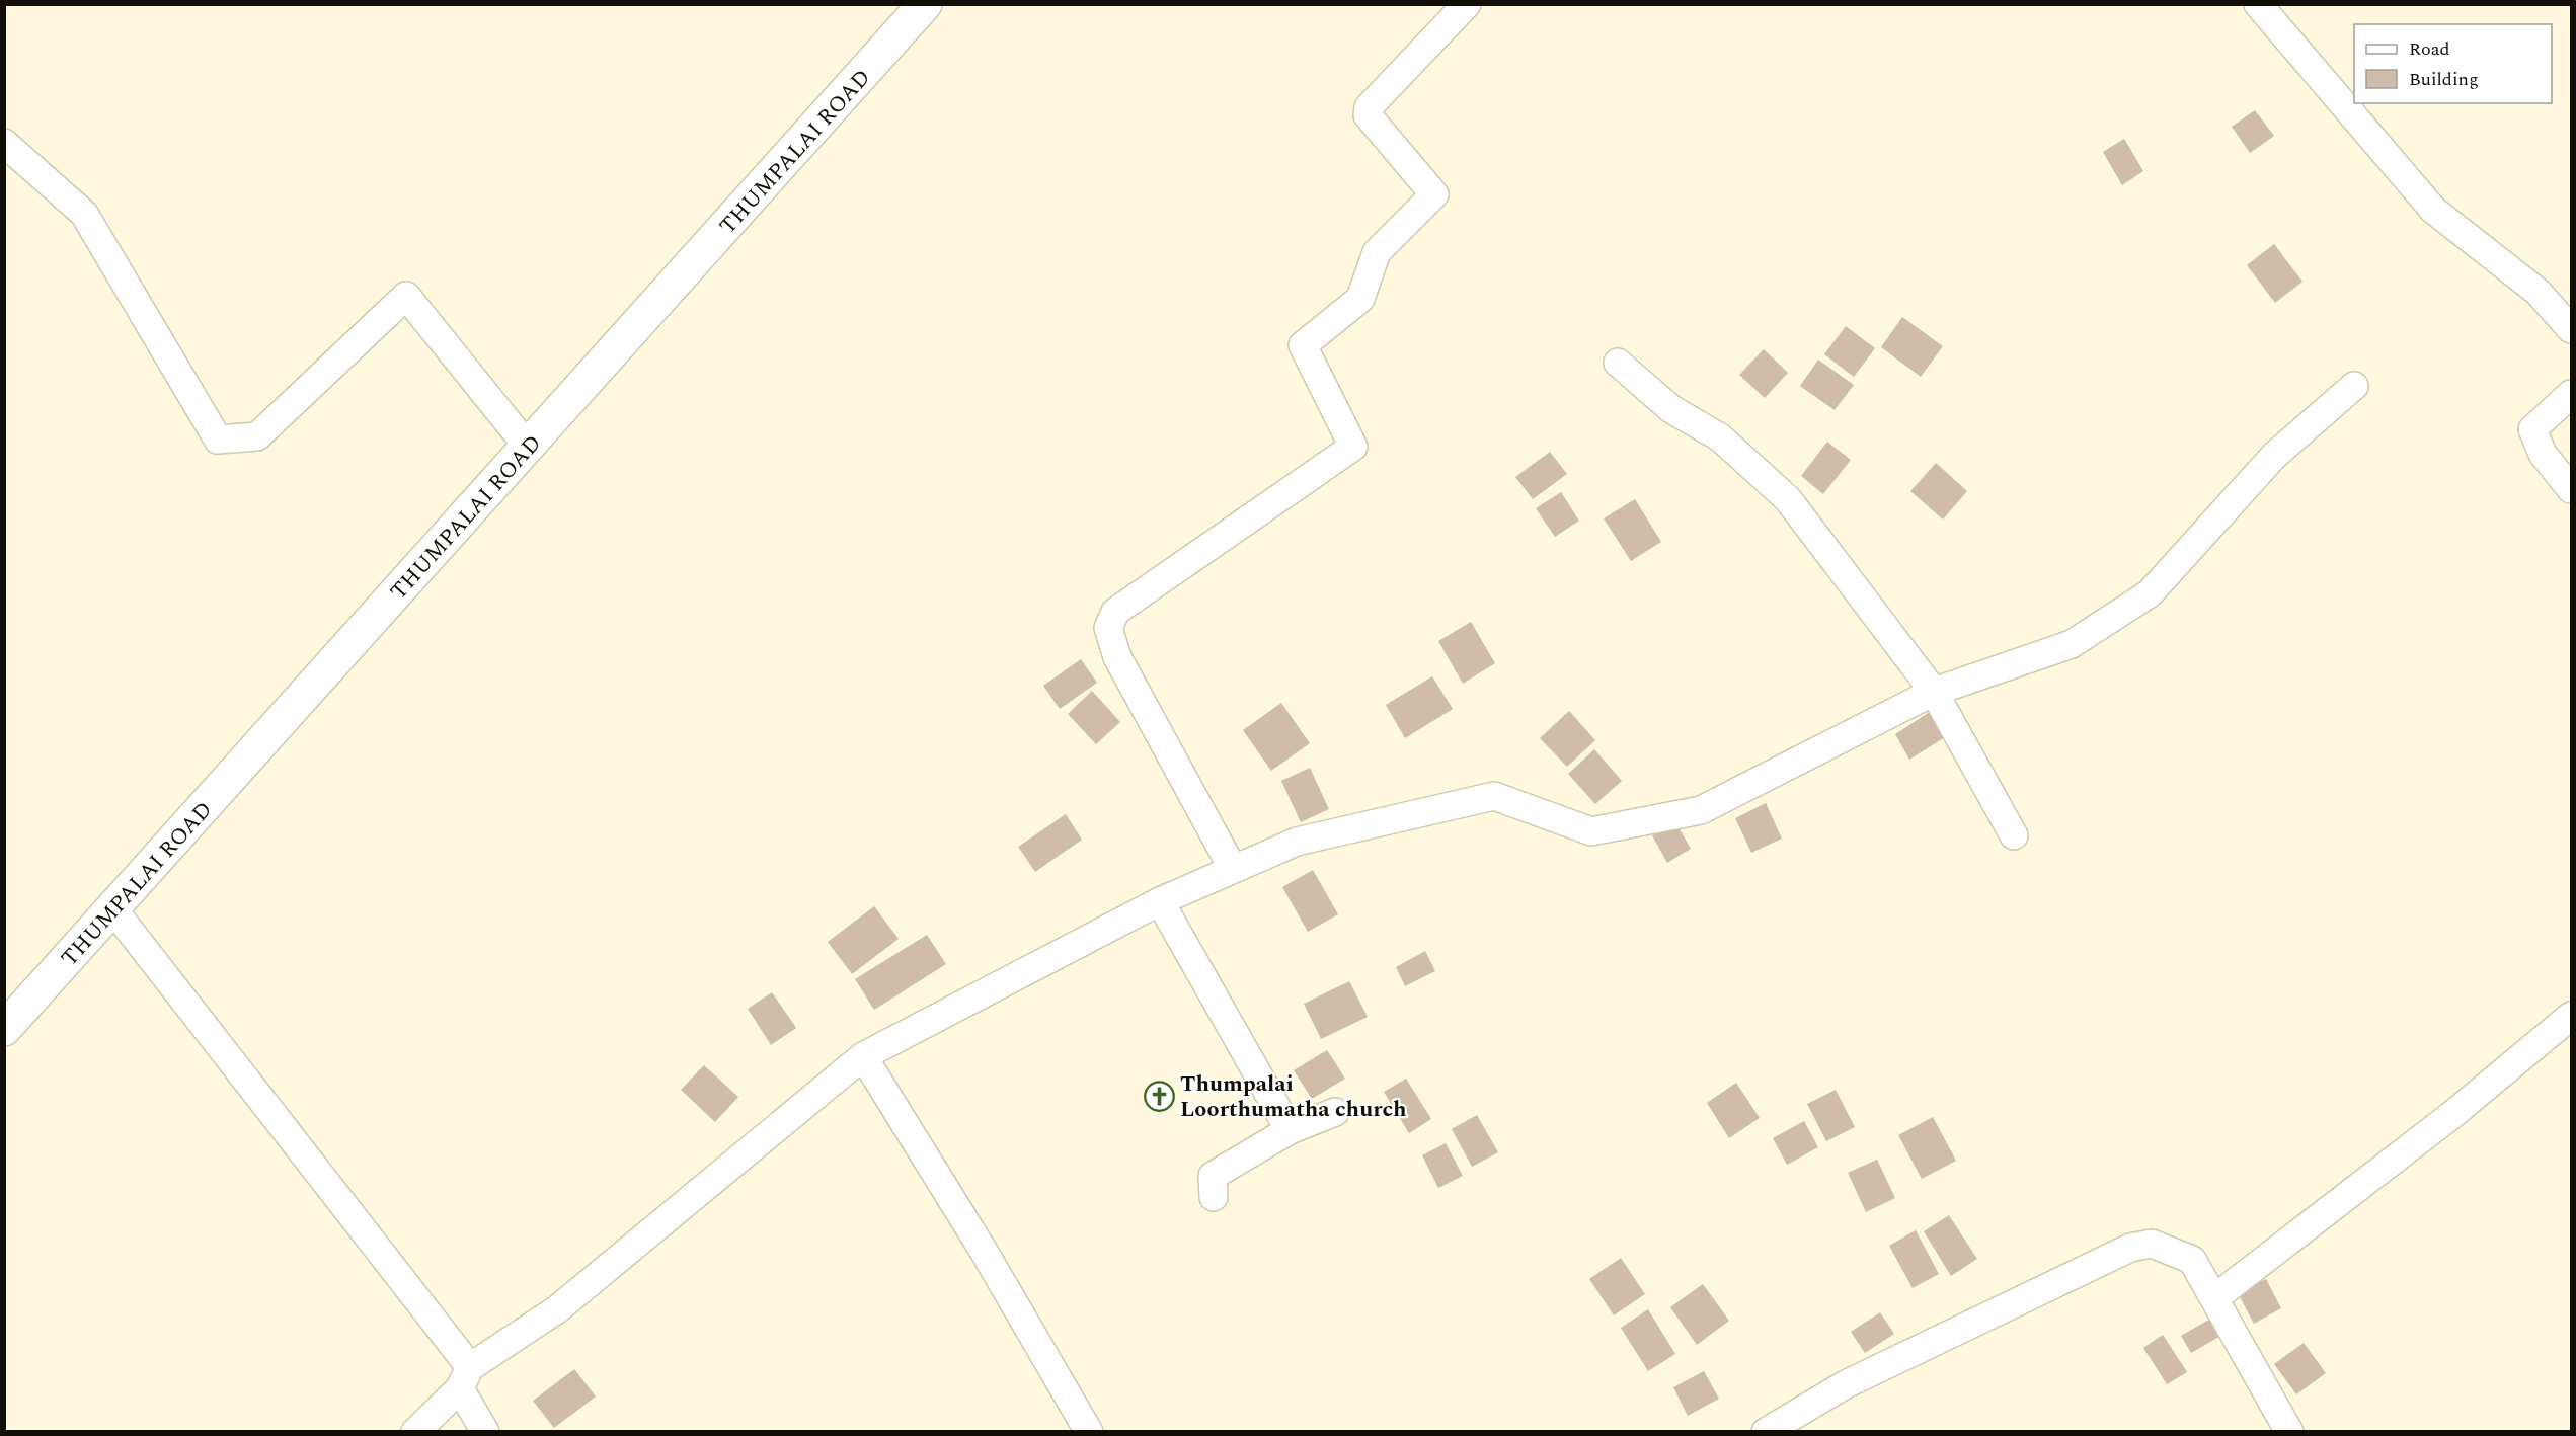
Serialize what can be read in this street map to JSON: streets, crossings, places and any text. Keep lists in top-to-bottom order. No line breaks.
{"streets":{"street":["THUMPALAI ROAD"]},"places":{"church":["Thumpalai Loorthumatha church"]},"legend":["Road","Building"]}
